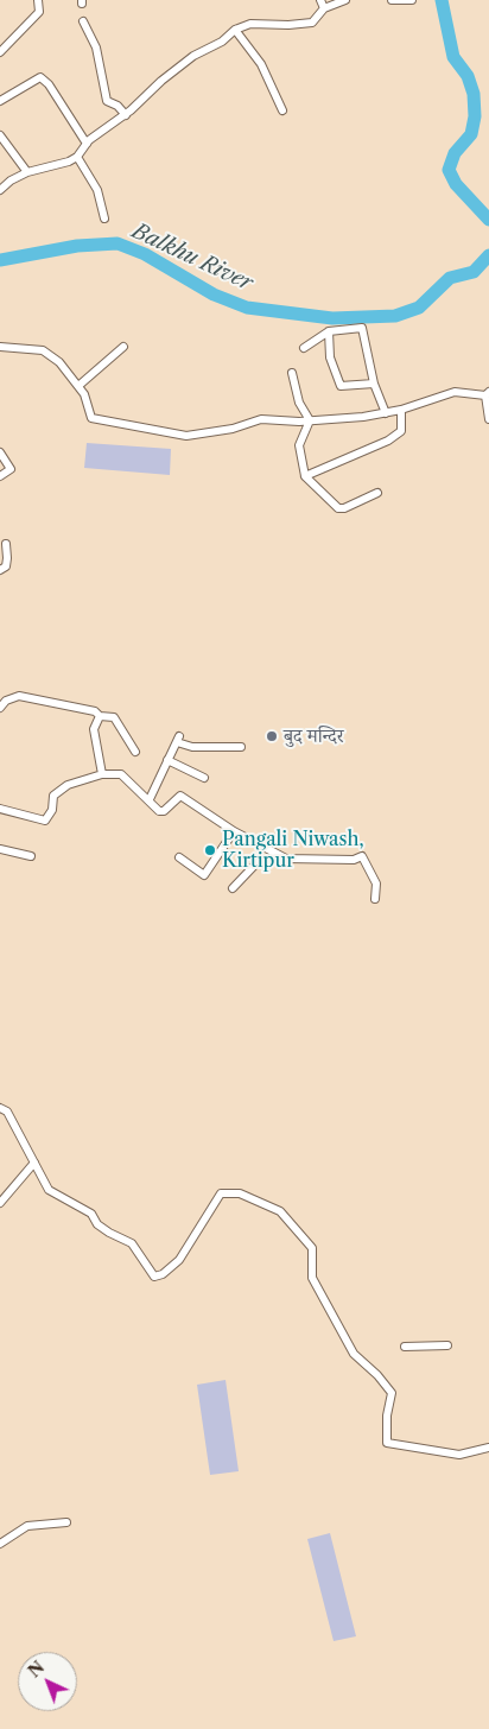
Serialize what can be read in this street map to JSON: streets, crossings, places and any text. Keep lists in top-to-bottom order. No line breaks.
{"water":["Balkhu River"],"places":["बुद मन्दिर","Pangali Niwash, Kirtipur"],"north":"top left"}
